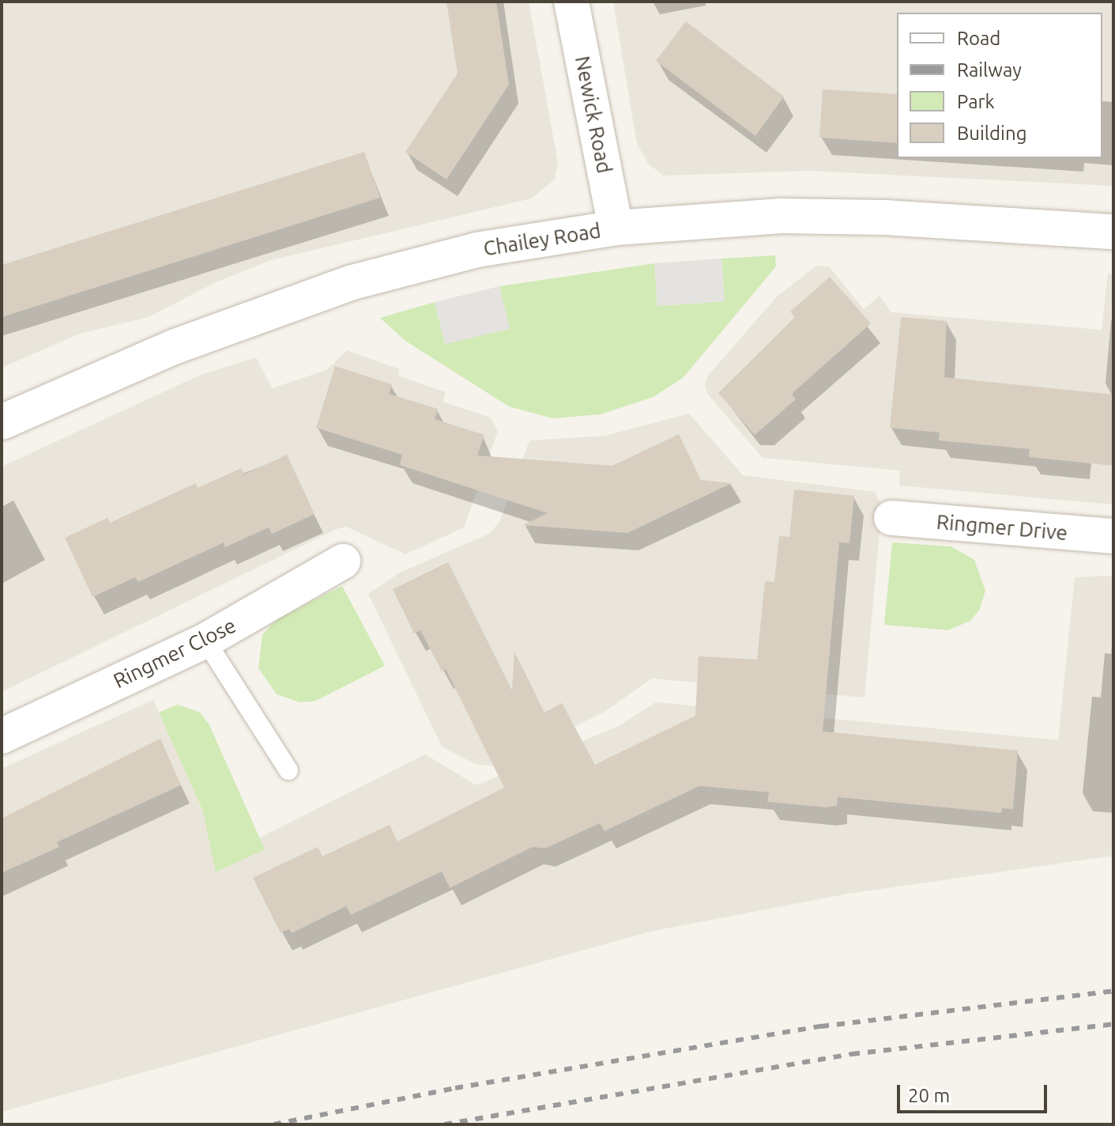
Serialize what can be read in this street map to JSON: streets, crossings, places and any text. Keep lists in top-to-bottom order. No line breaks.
{"streets":{"street":["Newick Road","Chailey Road","Ringmer Drive","Ringmer Close"]},"crossings":[["Newick Road","Chailey Road"]],"legend":["Road","Railway","Park","Building"],"scale_bar":"20 m"}
